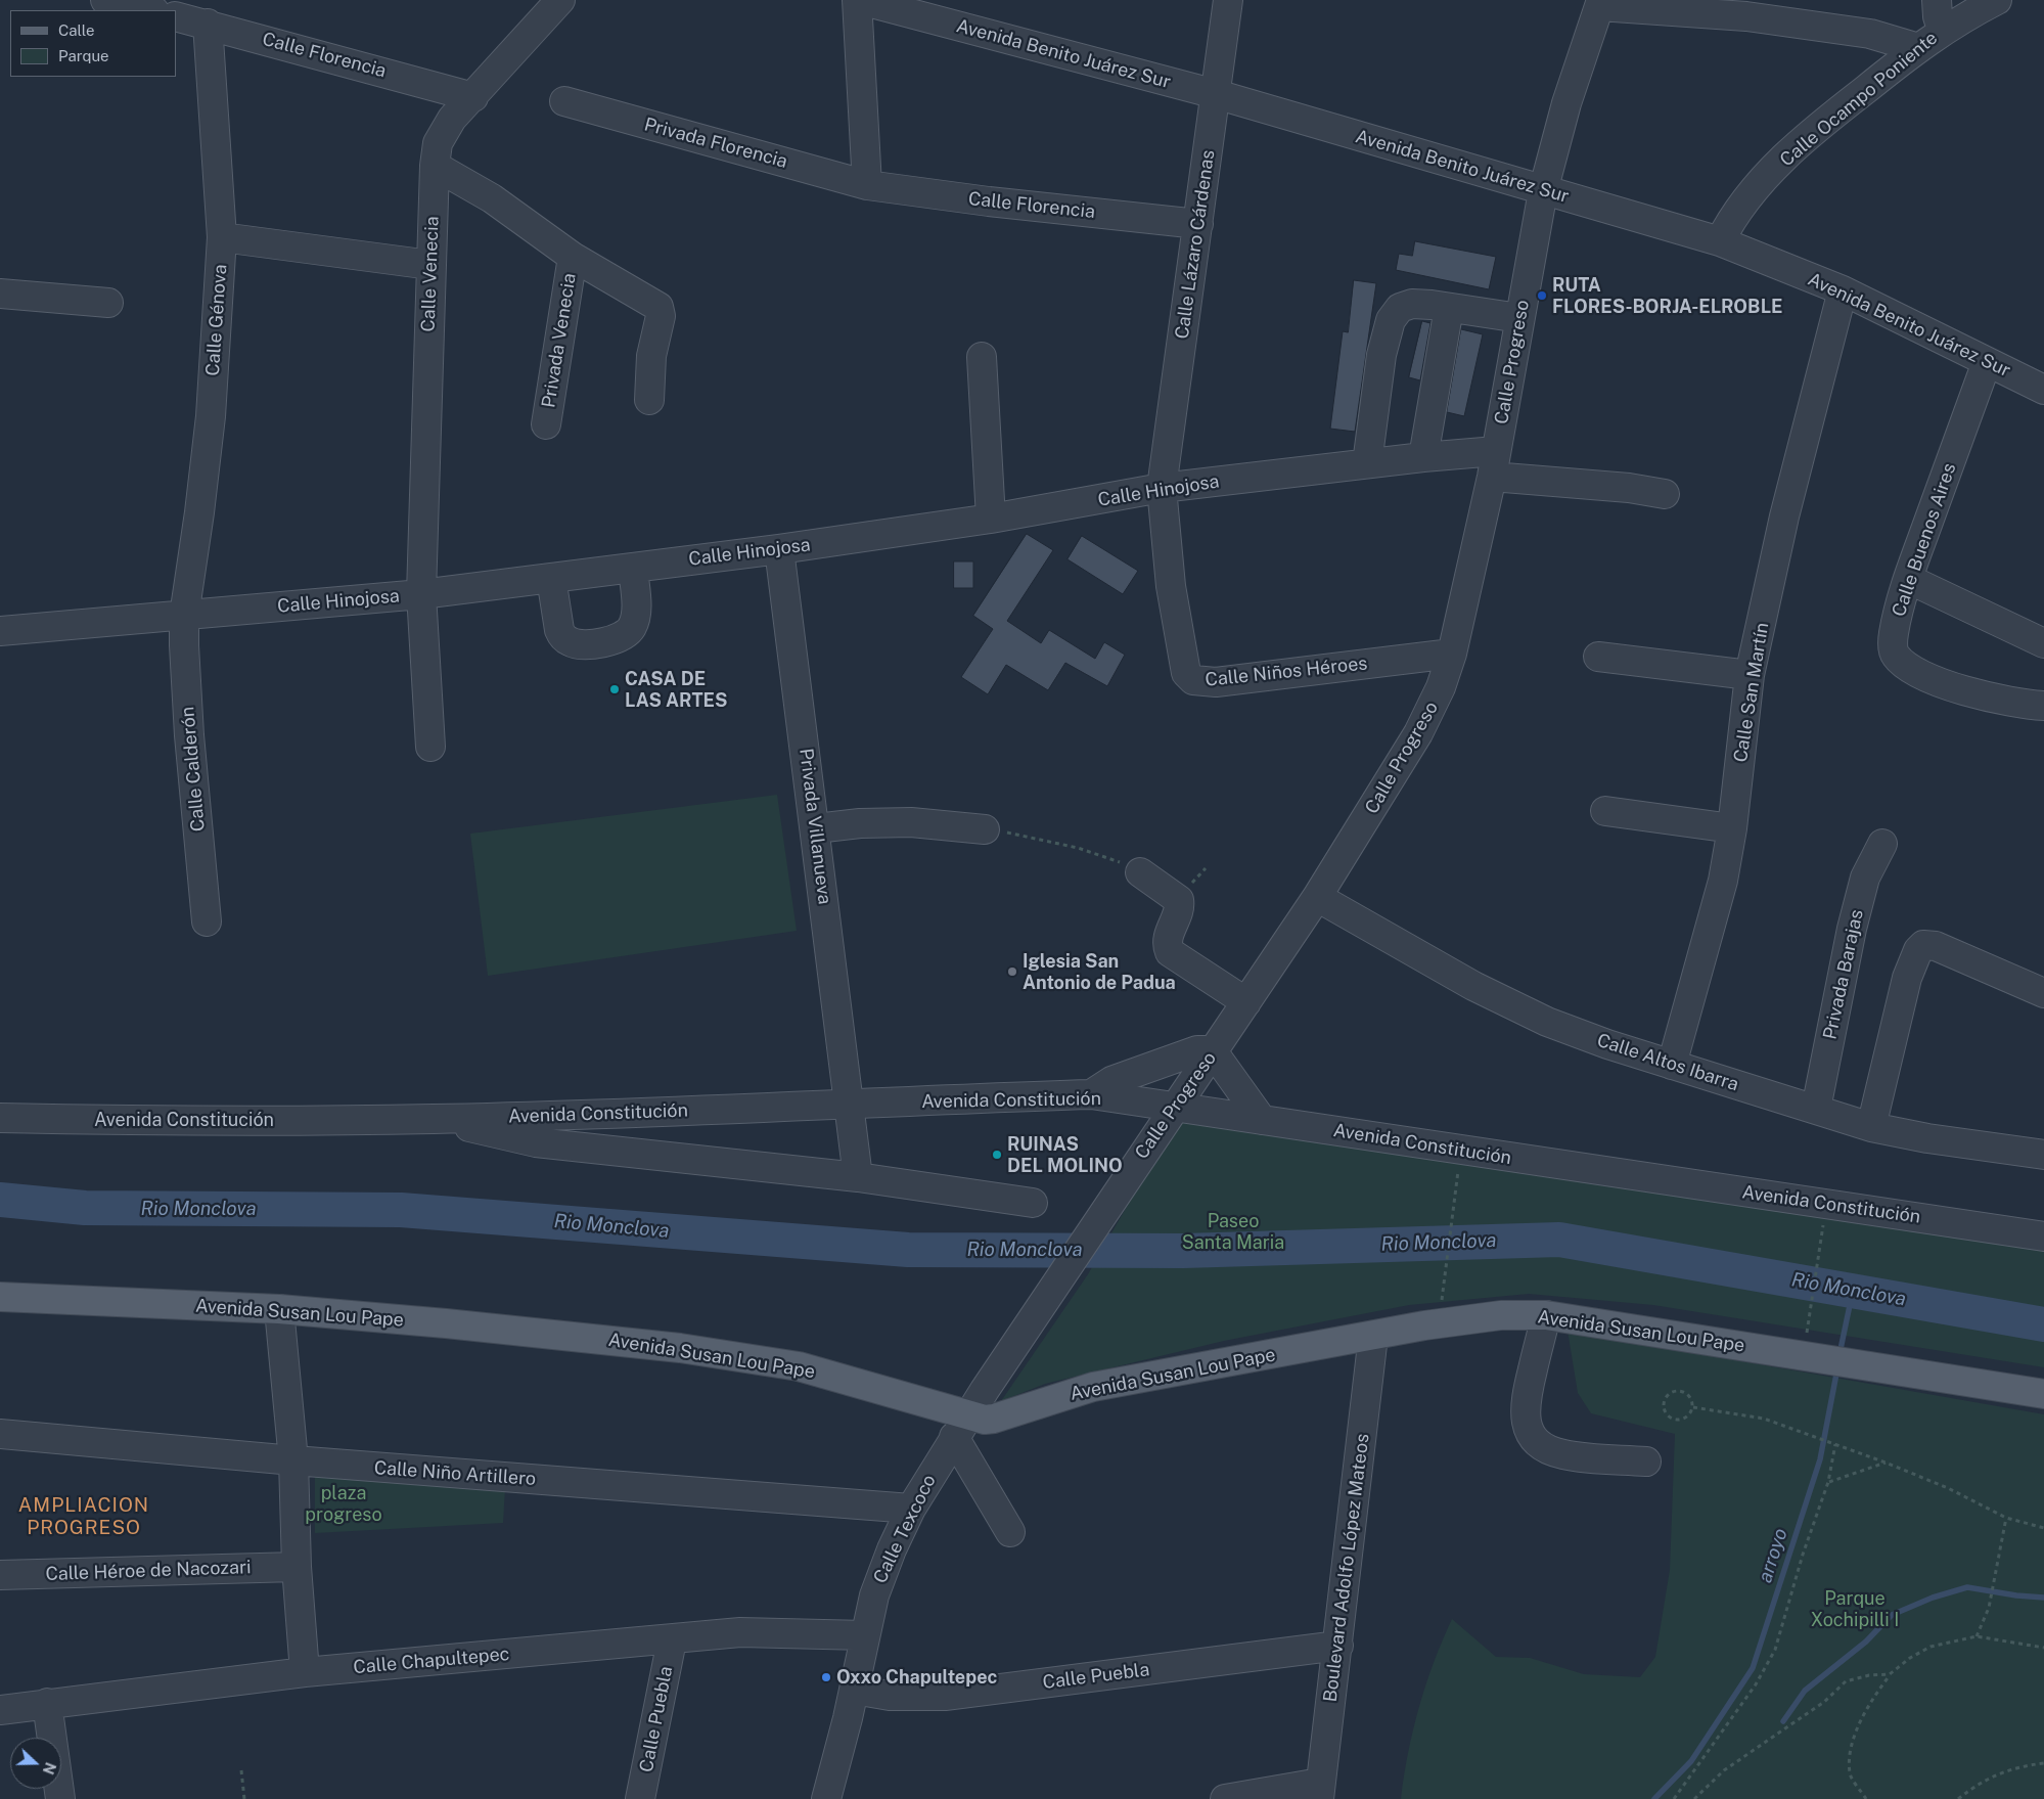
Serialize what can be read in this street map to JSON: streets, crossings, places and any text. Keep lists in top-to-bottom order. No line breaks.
{"streets":{"main road":["Avenida Susan Lou Pape"],"street":["Avenida Benito Juárez Sur","Calle Florencia","Calle Ocampo Poniente","Privada Florencia","Calle Lázaro Cárdenas","Calle Venecia","Calle Génova","Privada Venecia","Calle Progreso","Calle Hinojosa","Calle Buenos Aires","Calle Niños Héroes","Calle San Martín","Calle Calderón","Privada Villanueva","Privada Barajas","Calle Altos Ibarra","Avenida Constitución","Calle Niño Artillero","Calle Texcoco","Boulevard Adolfo López Mateos","Calle Héroe de Nacozari","Calle Chapultepec","Calle Puebla"]},"crossings":[["Avenida Benito Juárez Sur","Calle Ocampo Poniente"],["Avenida Benito Juárez Sur","Calle Lázaro Cárdenas"],["Avenida Benito Juárez Sur","Calle Progreso"],["Avenida Benito Juárez Sur","Calle Buenos Aires"],["Avenida Benito Juárez Sur","Calle San Martín"],["Calle Florencia","Privada Florencia"],["Calle Florencia","Calle Lázaro Cárdenas"],["Calle Florencia","Calle Venecia"],["Calle Florencia","Calle Génova"],["Calle Lázaro Cárdenas","Calle Hinojosa"],["Calle Lázaro Cárdenas","Calle Niños Héroes"],["Calle Venecia","Privada Venecia"],["Calle Venecia","Calle Hinojosa"],["Calle Génova","Calle Hinojosa"],["Calle Génova","Calle Calderón"],["Calle Progreso","Calle Hinojosa"],["Calle Progreso","Calle Niños Héroes"],["Calle Progreso","Calle Altos Ibarra"],["Calle Progreso","Avenida Constitución"],["Calle Progreso","Avenida Susan Lou Pape"],["Calle Progreso","Calle Texcoco"],["Calle Hinojosa","Calle Niños Héroes"],["Calle Hinojosa","Calle Calderón"],["Calle Hinojosa","Privada Villanueva"],["Calle San Martín","Calle Altos Ibarra"],["Privada Villanueva","Avenida Constitución"],["Privada Barajas","Calle Altos Ibarra"],["Avenida Susan Lou Pape","Calle Texcoco"],["Avenida Susan Lou Pape","Boulevard Adolfo López Mateos"],["Calle Niño Artillero","Calle Texcoco"],["Calle Texcoco","Calle Chapultepec"],["Calle Texcoco","Calle Puebla"],["Boulevard Adolfo López Mateos","Calle Puebla"],["Calle Chapultepec","Calle Puebla"]],"districts":["AMPLIACION PROGRESO"],"water":["Rio Monclova","arroyo"],"parks":["Paseo Santa Maria","plaza progreso","Parque Xochipilli I"],"places":["RUTA FLORES-BORJA-ELROBLE","CASA DE LAS ARTES","Iglesia San Antonio de Padua","RUINAS DEL MOLINO","Oxxo Chapultepec"],"legend":["Calle","Parque"],"north":"right"}
